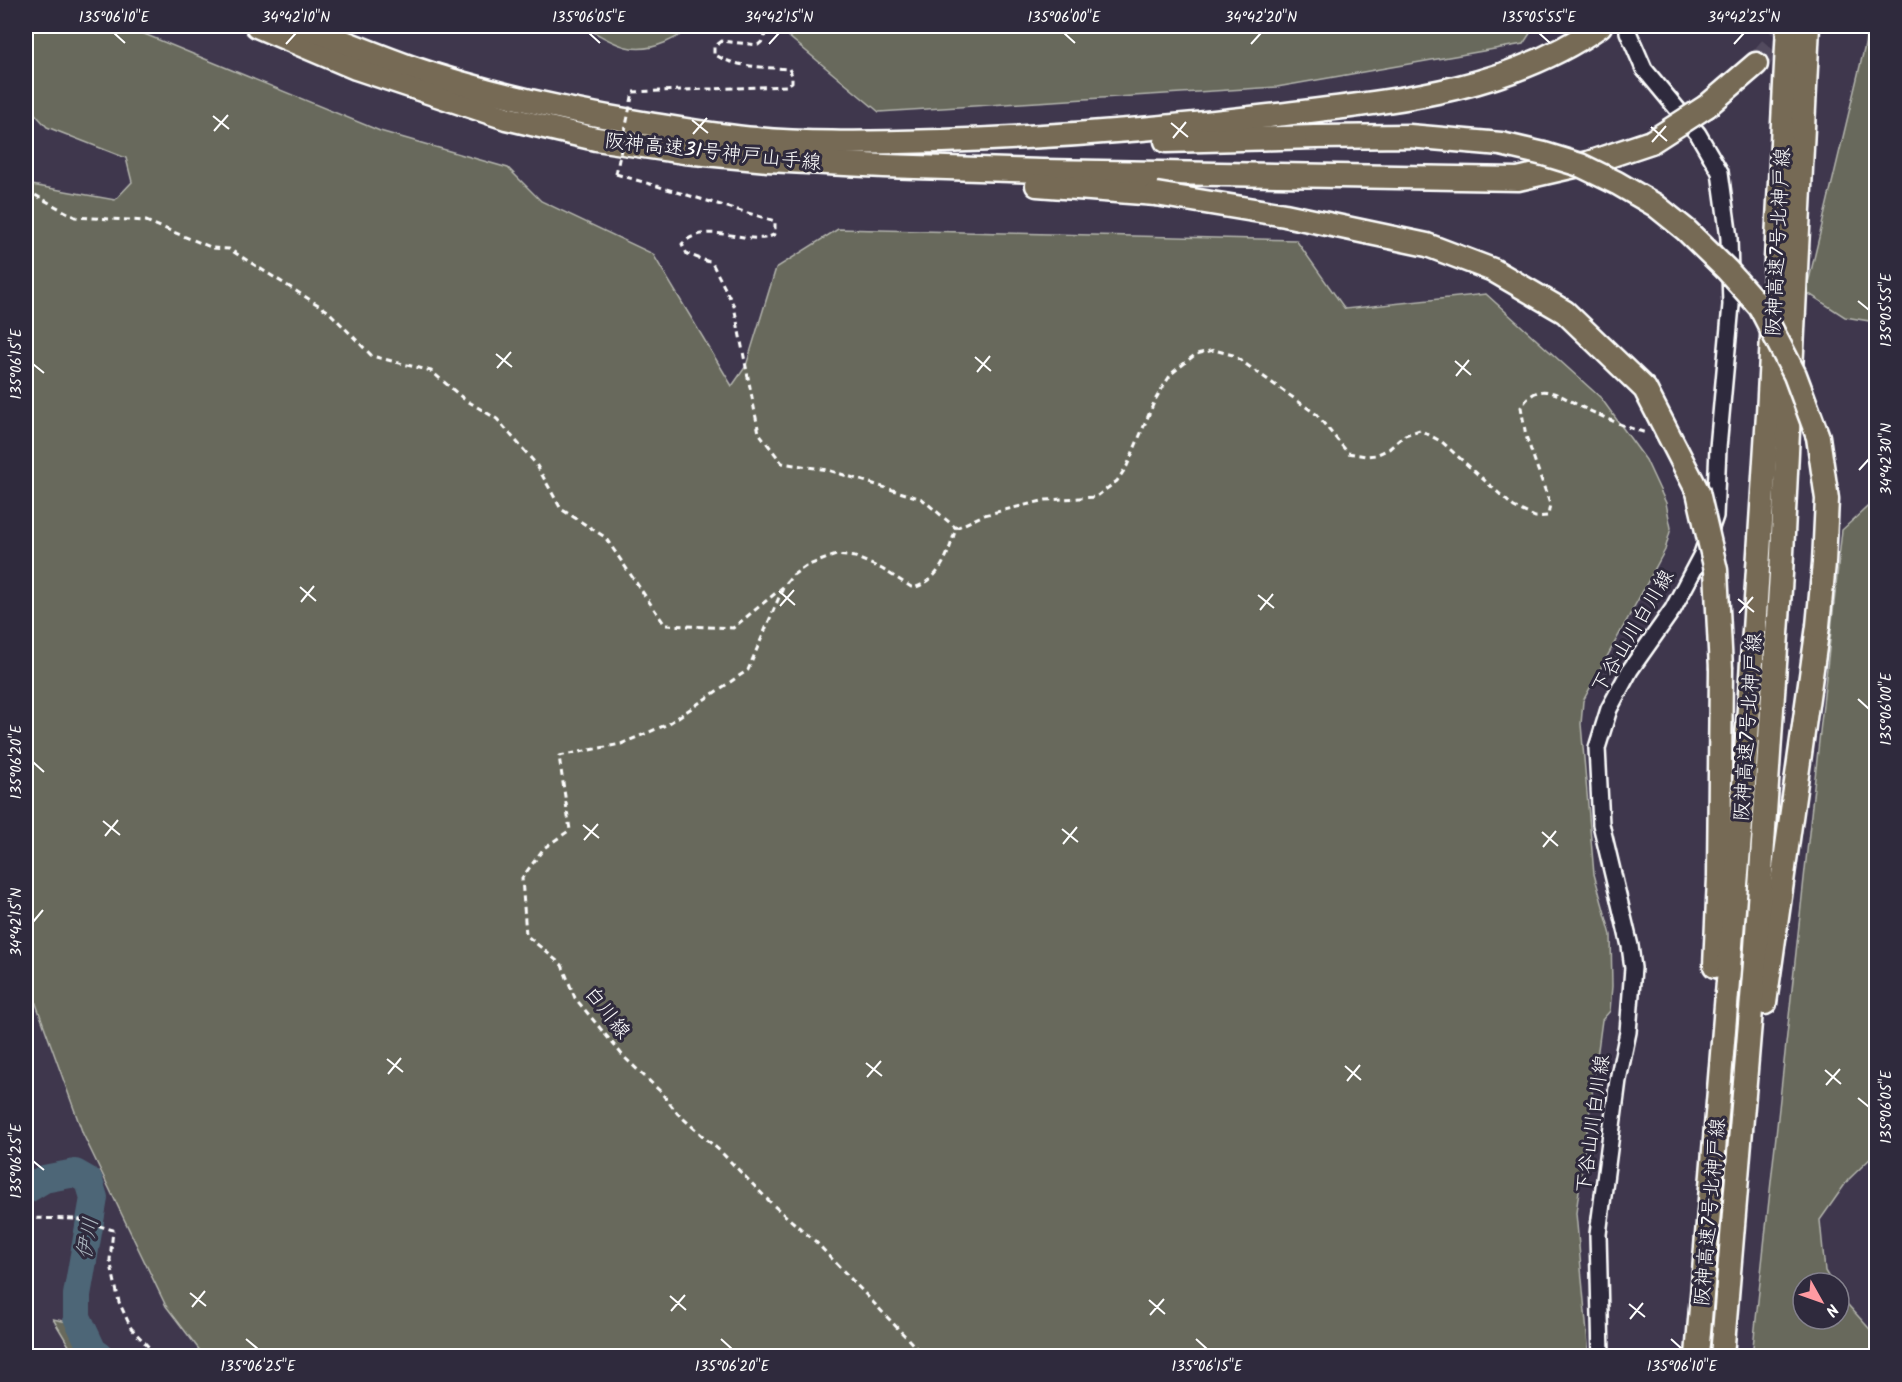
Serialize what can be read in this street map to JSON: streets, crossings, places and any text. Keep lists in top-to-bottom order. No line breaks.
{"streets":{"highway":["阪神高速31号神戸山手線","阪神高速7号北神戸線"],"street":["下谷山川白川線"],"path":["白川線"]},"water":["伊川"],"north":"bottom right","coordinates":["135°06'10\"E","34°42'10\"N","135°06'05\"E","34°42'15\"N","135°06'00\"E","34°42'20\"N","135°05'55\"E","34°42'25\"N","135°06'15\"E","34°42'30\"N","135°06'20\"E","135°06'25\"E"]}
